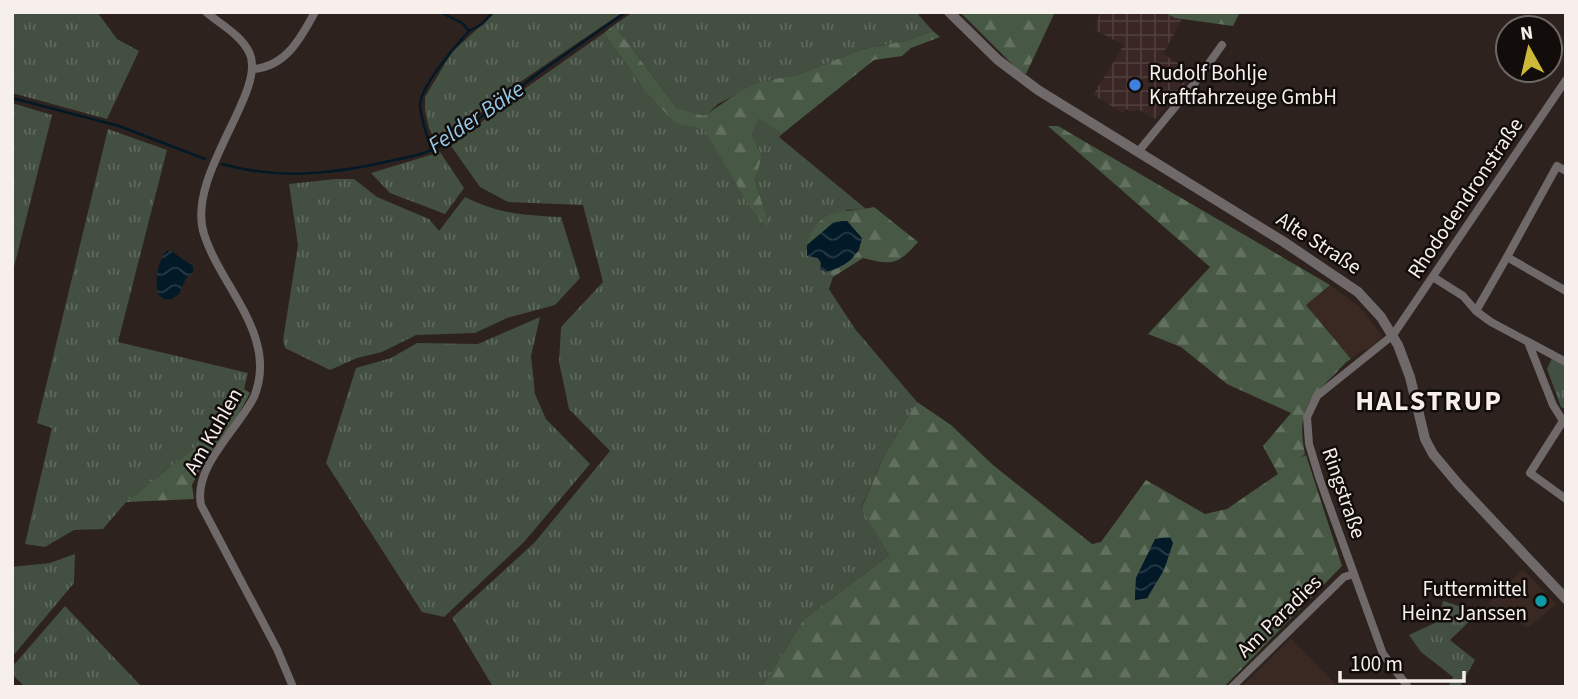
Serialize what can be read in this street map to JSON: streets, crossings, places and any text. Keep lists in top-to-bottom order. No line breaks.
{"streets":{"street":["Rhododendronstraße","Alte Straße","Am Kuhlen","Ringstraße","Am Paradies"]},"crossings":[["Rhododendronstraße","Alte Straße"],["Rhododendronstraße","Ringstraße"],["Alte Straße","Ringstraße"],["Ringstraße","Am Paradies"]],"districts":["HALSTRUP"],"water":["Felder Bäke"],"places":["Rudolf Bohlje Kraftfahrzeuge GmbH","Futtermittel Heinz Janssen"],"scale_bar":"100 m","north":"top"}
